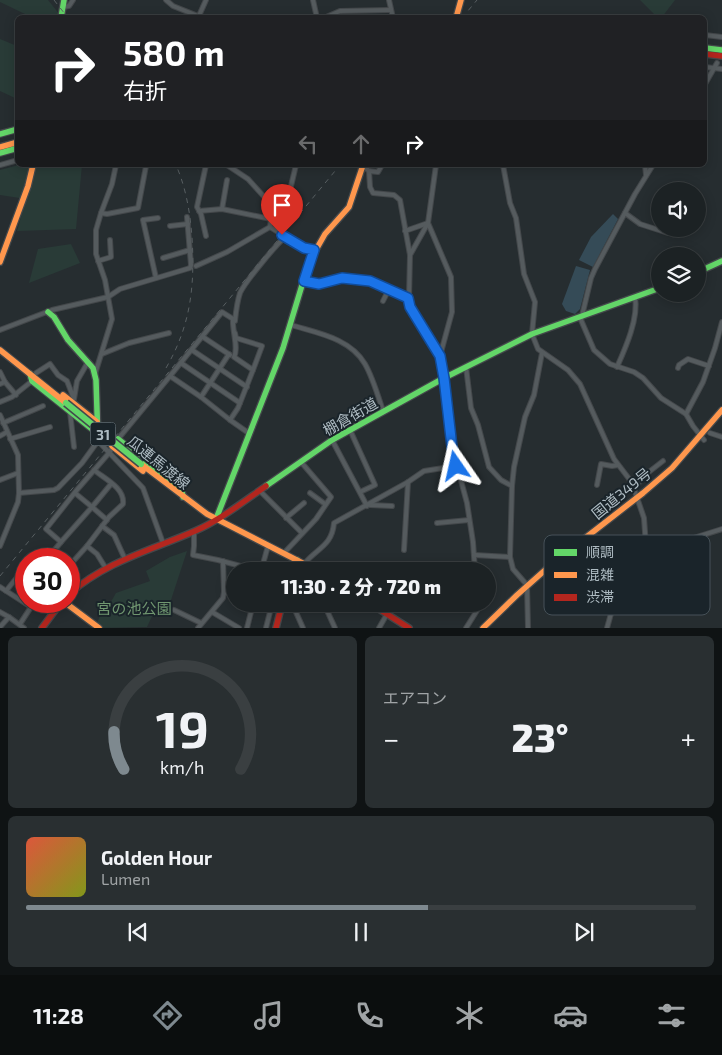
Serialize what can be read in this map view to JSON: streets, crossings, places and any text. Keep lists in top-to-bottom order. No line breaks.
{"streets":{"main road":["棚倉街道","31","瓜連馬渡線","国道349号"]},"crossings":[["棚倉街道","瓜連馬渡線"]],"parks":["宮の池公園"],"legend":["順調","混雑","渋滞"],"page":{"turn":["580 m","右折"],"limit":"30","trip":"11:30 · 2 分 · 720 m","tile":"エアコン","heat":["−","23°","+"],"song":["Golden Hour","Lumen"],"tabs":"11:28","gauge":["19","km/h"]}}
